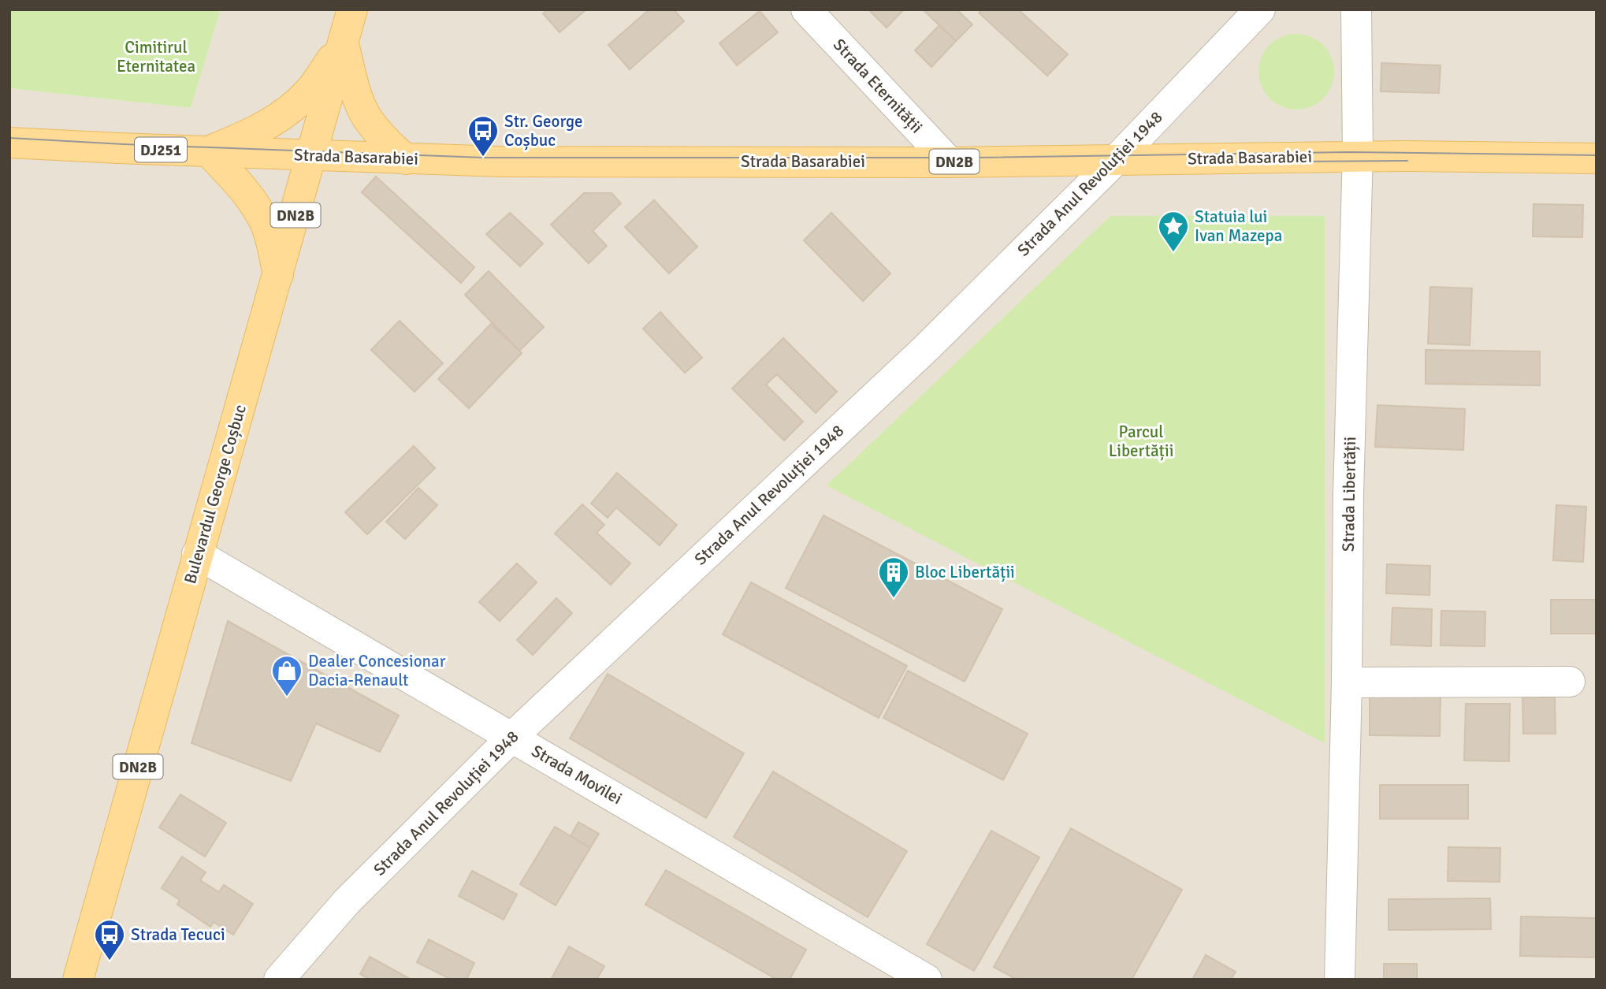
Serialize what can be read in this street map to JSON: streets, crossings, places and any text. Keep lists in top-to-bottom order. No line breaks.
{"streets":{"main road":["DJ251","Strada Basarabiei","DN2B","Bulevardul George Coșbuc"],"street":["Strada Eternității","Strada Anul Revoluției 1948","Strada Libertății","Strada Movilei"]},"crossings":[["Strada Eternității","Strada Basarabiei"],["Strada Basarabiei","Strada Anul Revoluției 1948"],["Strada Basarabiei","Bulevardul George Coșbuc"],["Strada Basarabiei","Strada Libertății"],["Strada Anul Revoluției 1948","Strada Movilei"],["Bulevardul George Coșbuc","Strada Movilei"]],"parks":["Cimitirul Eternitatea","Parcul Libertății"],"places":{"bus stop":["Str. George Coșbuc","Strada Tecuci"],"place":["Statuia lui Ivan Mazepa"],"building":["Bloc Libertății"],"shop":["Dealer Concesionar Dacia-Renault"]}}
